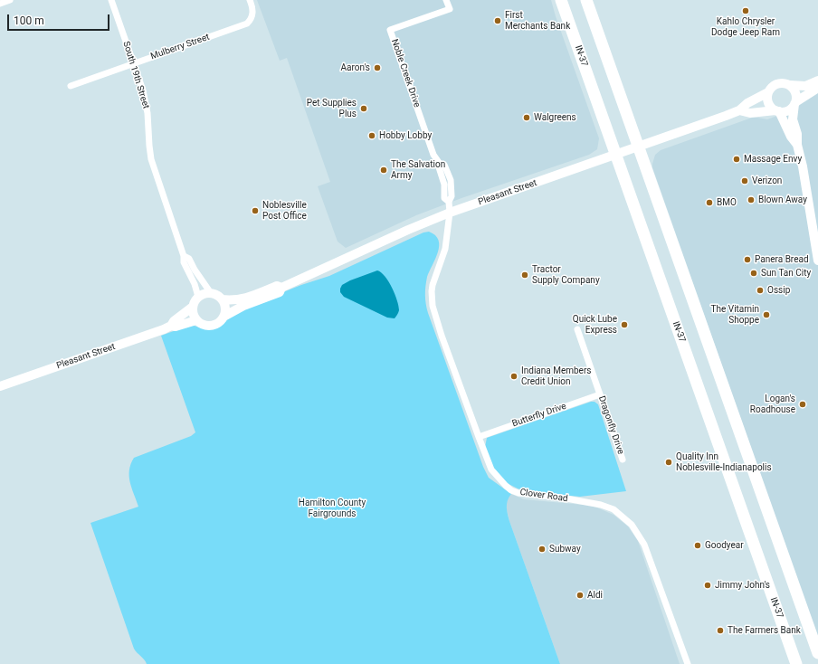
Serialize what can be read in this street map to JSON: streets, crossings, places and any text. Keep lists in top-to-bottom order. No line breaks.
{"streets":{"highway":["IN-37"],"street":["Mulberry Street","Noble Creek Drive","South 19th Street","Pleasant Street","Butterfly Drive","Dragonfly Drive","Clover Road"]},"crossings":[["Mulberry Street","South 19th Street"],["IN-37","Pleasant Street"],["Noble Creek Drive","Pleasant Street"],["Noble Creek Drive","Clover Road"],["South 19th Street","Pleasant Street"],["Pleasant Street","Clover Road"],["Butterfly Drive","Dragonfly Drive"],["Butterfly Drive","Clover Road"]],"parks":["Hamilton County Fairgrounds"],"places":["Kahlo Chrysler Dodge Jeep Ram","First Merchants Bank","Aaron's","Pet Supplies Plus","Walgreens","Hobby Lobby","Massage Envy","The Salvation Army","Verizon","Blown Away","BMO","Noblesville Post Office","Panera Bread","Sun Tan City","Tractor Supply Company","Ossip","The Vitamin Shoppe","Quick Lube Express","Indiana Members Credit Union","Logan's Roadhouse","Quality Inn Noblesville-Indianapolis","Goodyear","Subway","Jimmy John's","Aldi","The Farmers Bank"],"scale_bar":"100 m"}
